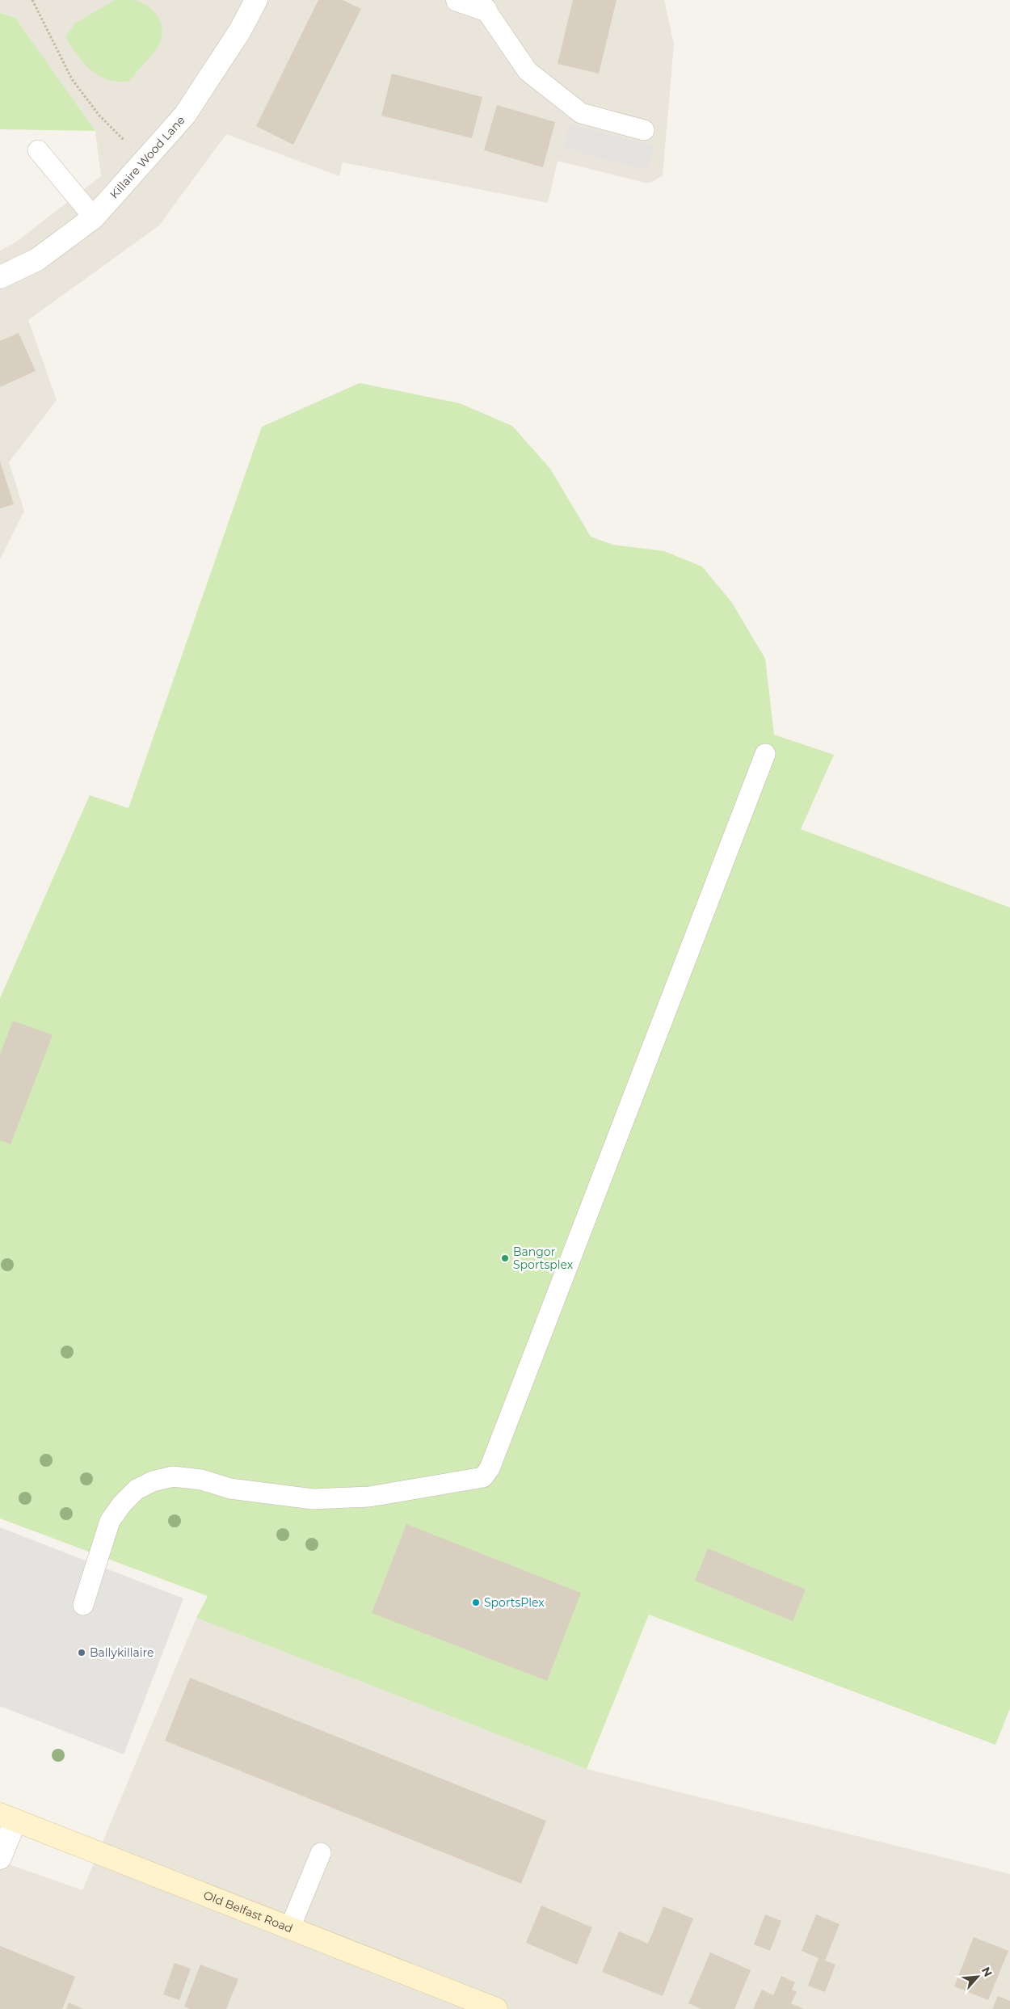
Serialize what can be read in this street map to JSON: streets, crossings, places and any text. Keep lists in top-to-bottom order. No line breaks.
{"streets":{"street":["Killaire Wood Lane","Old Belfast Road"]},"places":["Bangor Sportsplex","SportsPlex","Ballykillaire"],"north":"top right"}
